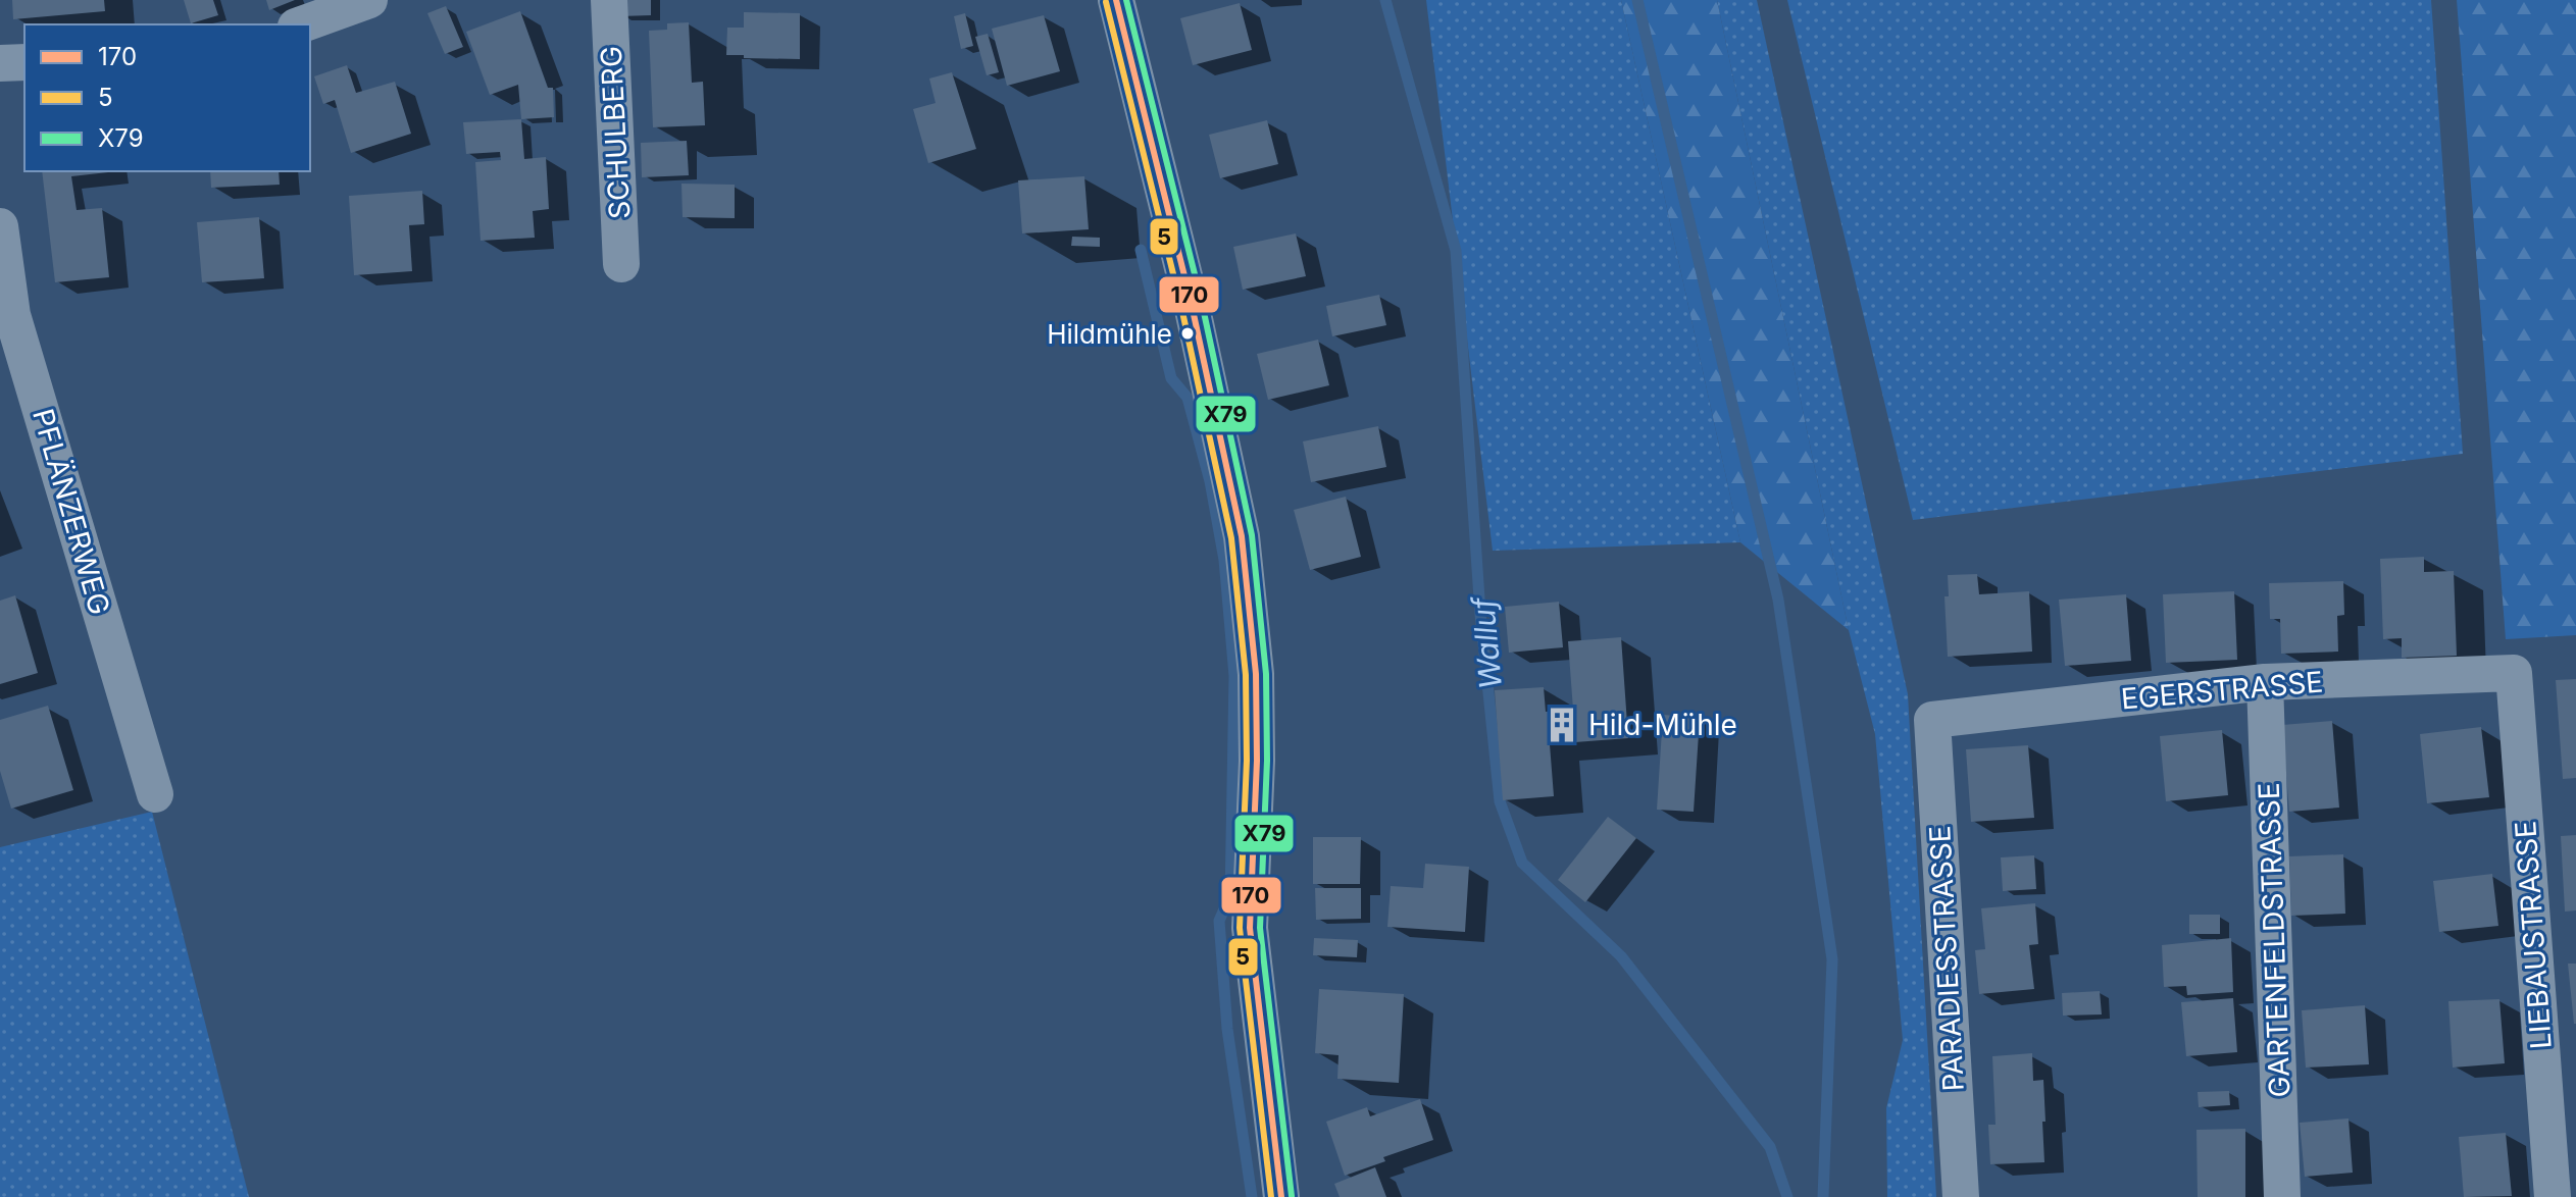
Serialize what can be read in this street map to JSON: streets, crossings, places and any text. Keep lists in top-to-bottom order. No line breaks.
{"streets":{"street":["SCHULBERG","PFLÄNZERWEG","EGERSTRASSE","LIEBAUSTRASSE","GARTENFELDSTRASSE","PARADIESSTRASSE"]},"crossings":[["EGERSTRASSE","LIEBAUSTRASSE"],["EGERSTRASSE","GARTENFELDSTRASSE"],["EGERSTRASSE","PARADIESSTRASSE"]],"water":["Walluf"],"places":{"other":["Hildmühle"],"building":["Hild-Mühle"]},"lines":["transit line 170","transit line X79","transit line 5"],"legend":["170","5","X79"]}
